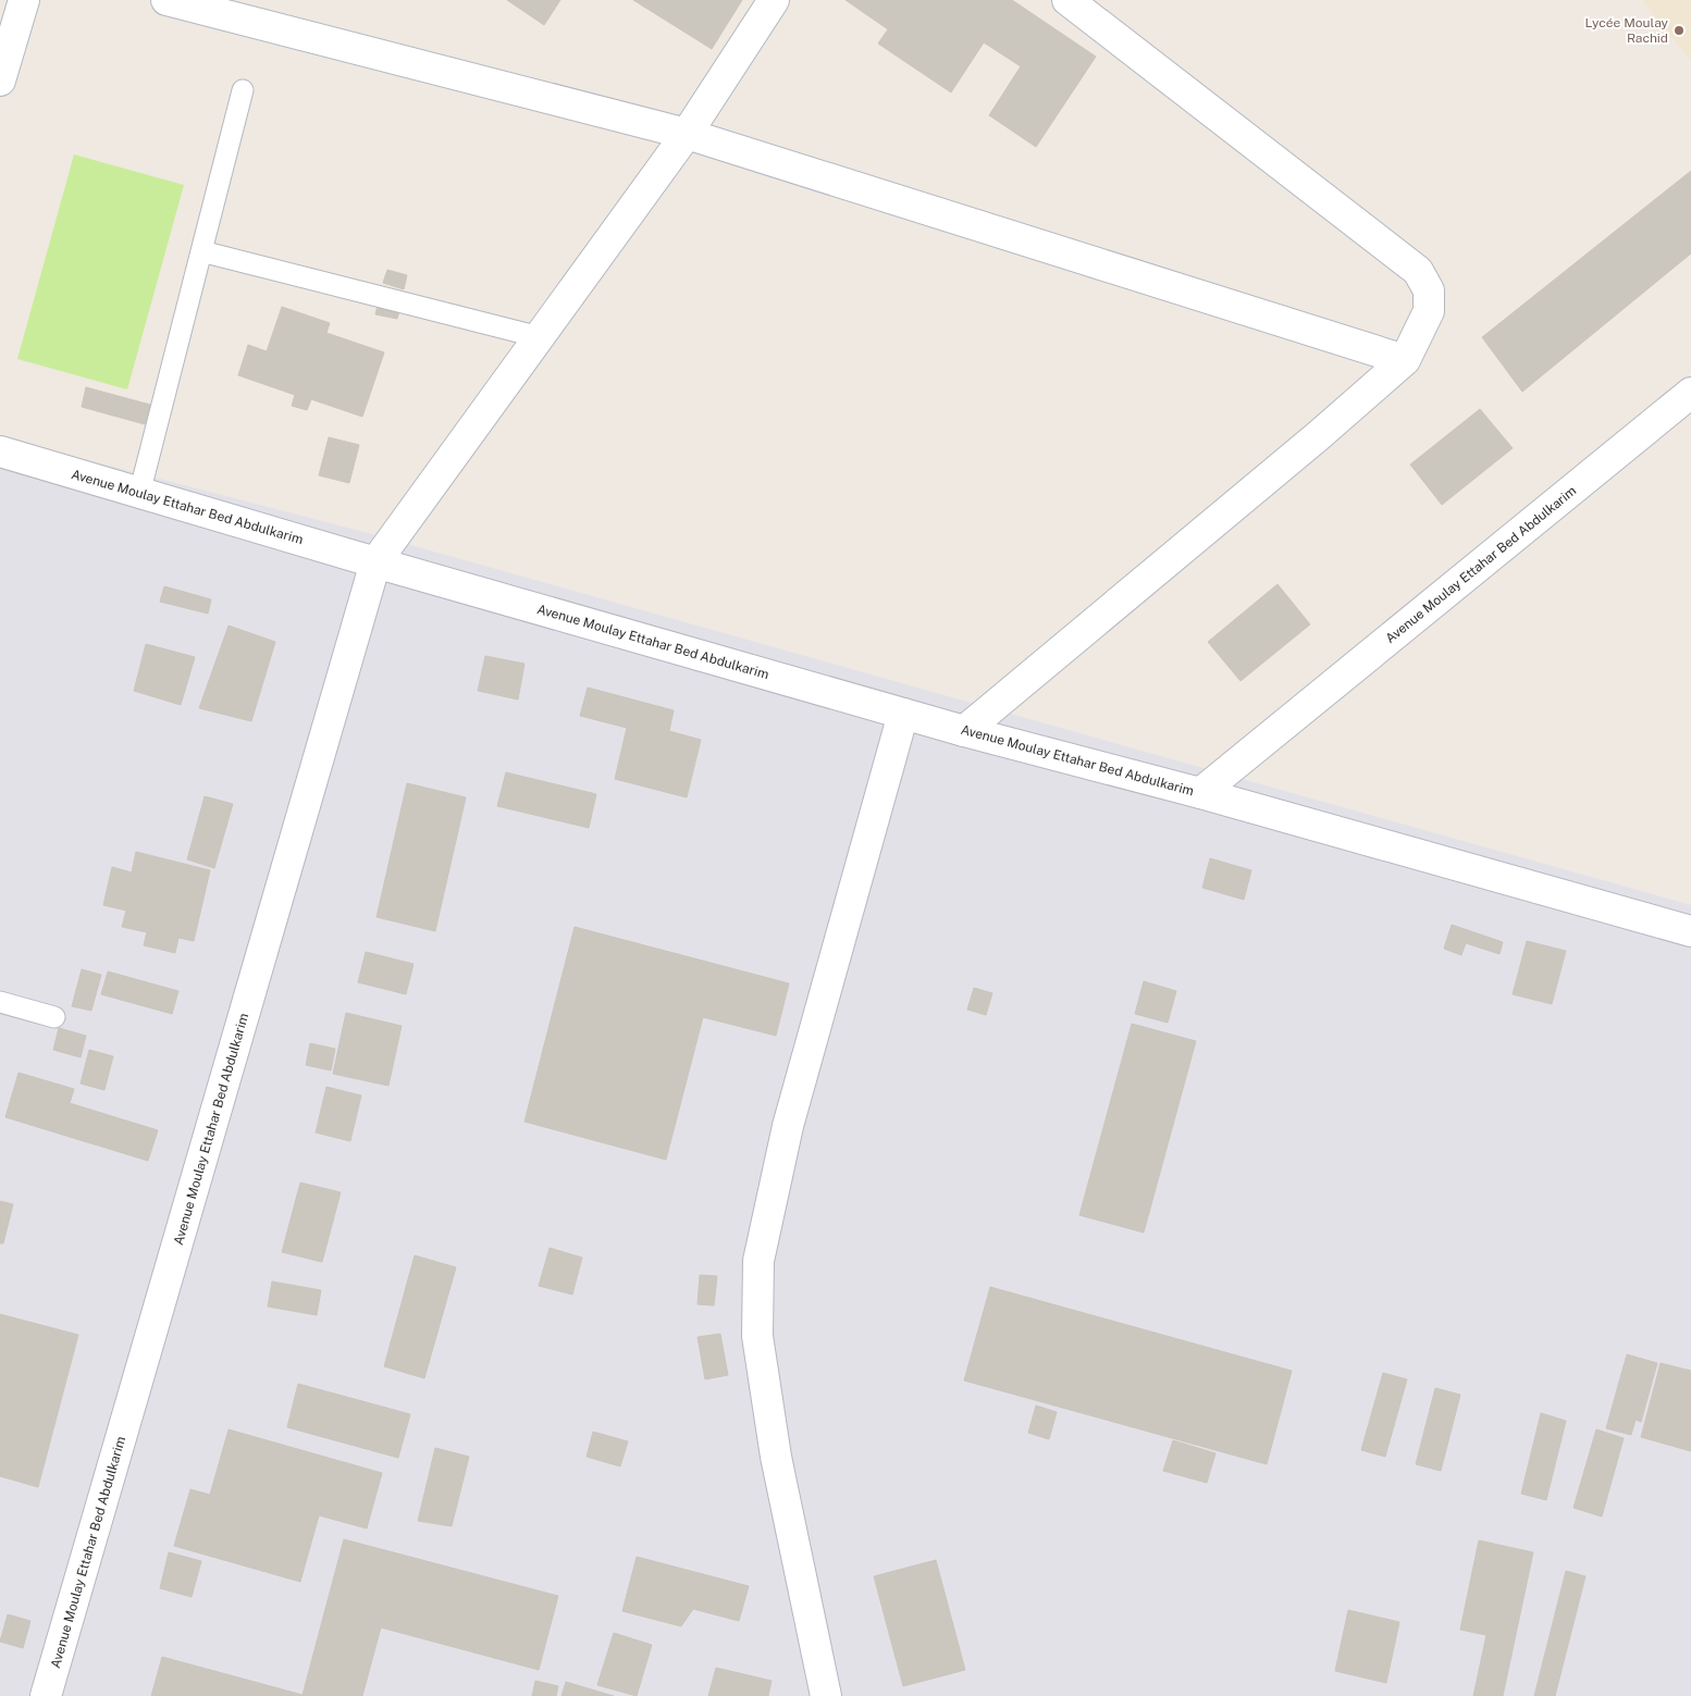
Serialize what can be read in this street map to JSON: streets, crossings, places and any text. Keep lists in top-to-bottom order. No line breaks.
{"streets":{"street":["Avenue Moulay Ettahar Bed Abdulkarim"]},"places":["Lycée Moulay Rachid"]}
